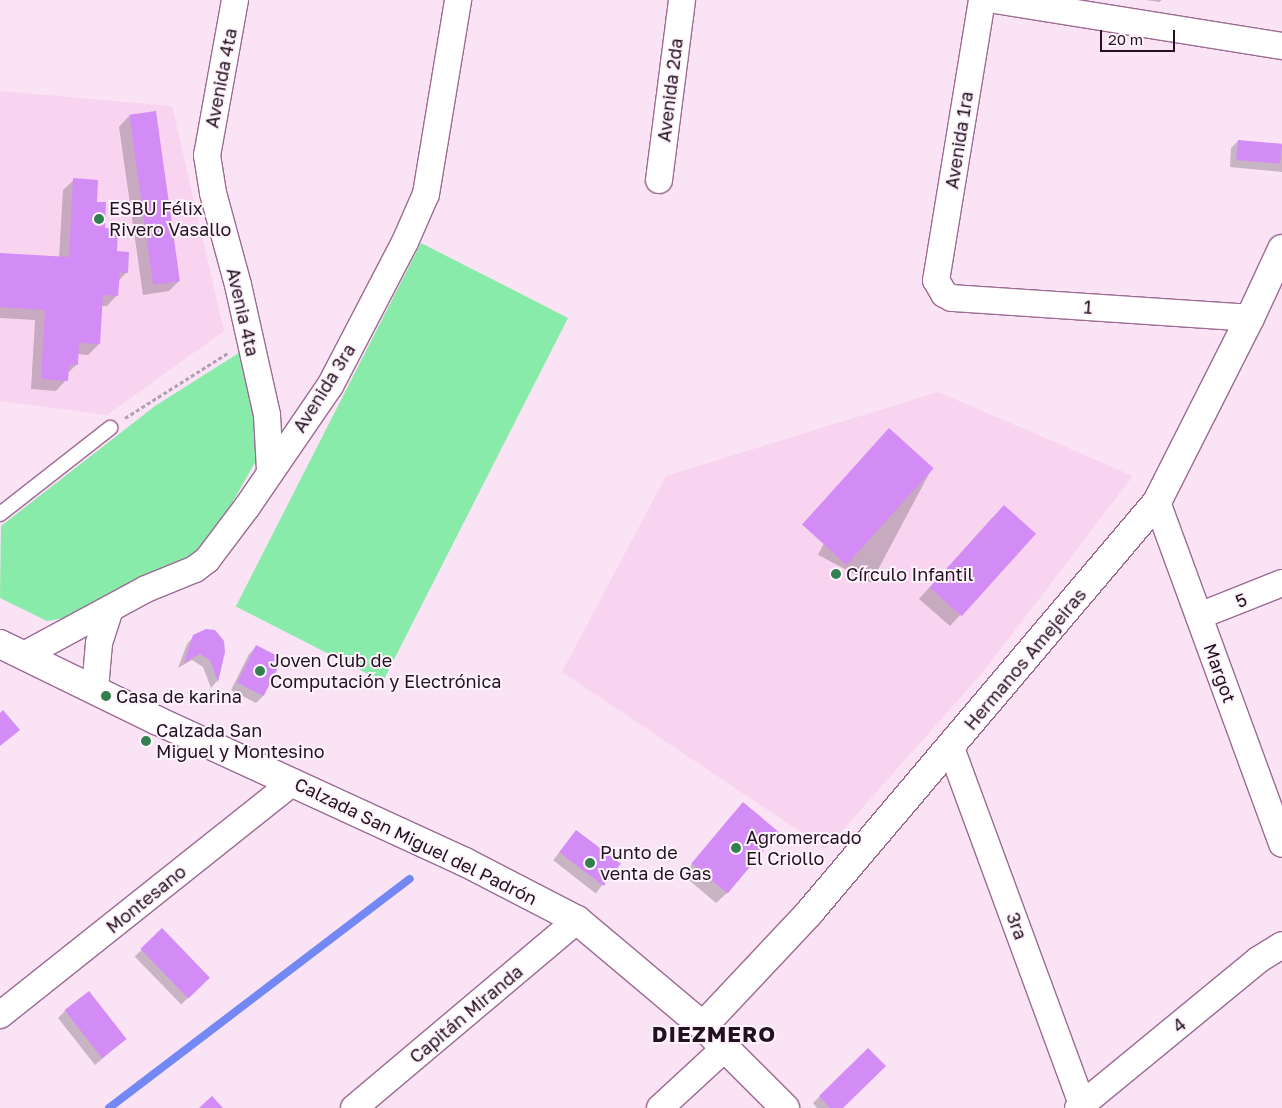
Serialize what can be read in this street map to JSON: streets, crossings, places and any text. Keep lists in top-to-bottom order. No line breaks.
{"streets":{"street":["Avenida 4ta","Avenida 2da","Avenida 1ra","1","Avenia 4ta","Avenida 3ra","5","Hermanos Amejeiras","Margot","Calzada San Miguel del Padrón","Montesano","3ra","Capitán Miranda","4"]},"crossings":[["Avenida 4ta","Avenia 4ta"],["Avenida 1ra","1"],["1","Hermanos Amejeiras"],["Avenia 4ta","Avenida 3ra"],["Avenida 3ra","Calzada San Miguel del Padrón"],["5","Margot"],["Hermanos Amejeiras","Margot"],["Hermanos Amejeiras","Calzada San Miguel del Padrón"],["Hermanos Amejeiras","3ra"],["Calzada San Miguel del Padrón","Montesano"],["Calzada San Miguel del Padrón","Capitán Miranda"],["3ra","4"]],"districts":["DIEZMERO"],"places":["ESBU Félix Rivero Vasallo","Círculo Infantil","Joven Club de Computación y Electrónica","Casa de karina","Calzada San Miguel y Montesino","Agromercado El Criollo","Punto de venta de Gas"],"scale_bar":"20 m"}
